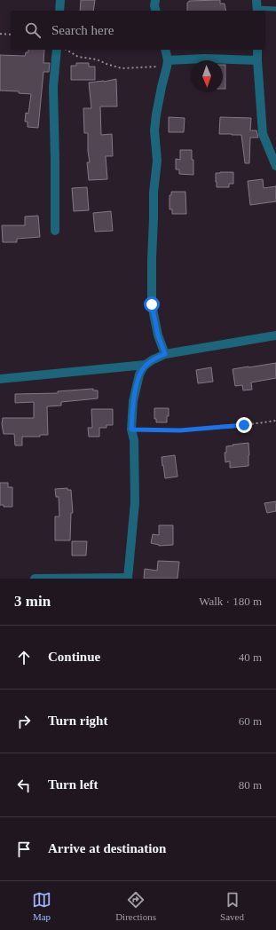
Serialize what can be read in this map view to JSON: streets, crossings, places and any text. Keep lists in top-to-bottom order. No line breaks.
{"north":"bottom","page":{"search":"Search here","heading":["3 min","Walk · 180 m"],"list":[["Continue","40 m"],["Turn right","60 m"],["Turn left","80 m"],"Arrive at destination"],"nav":["Map","Directions","Saved"]}}
